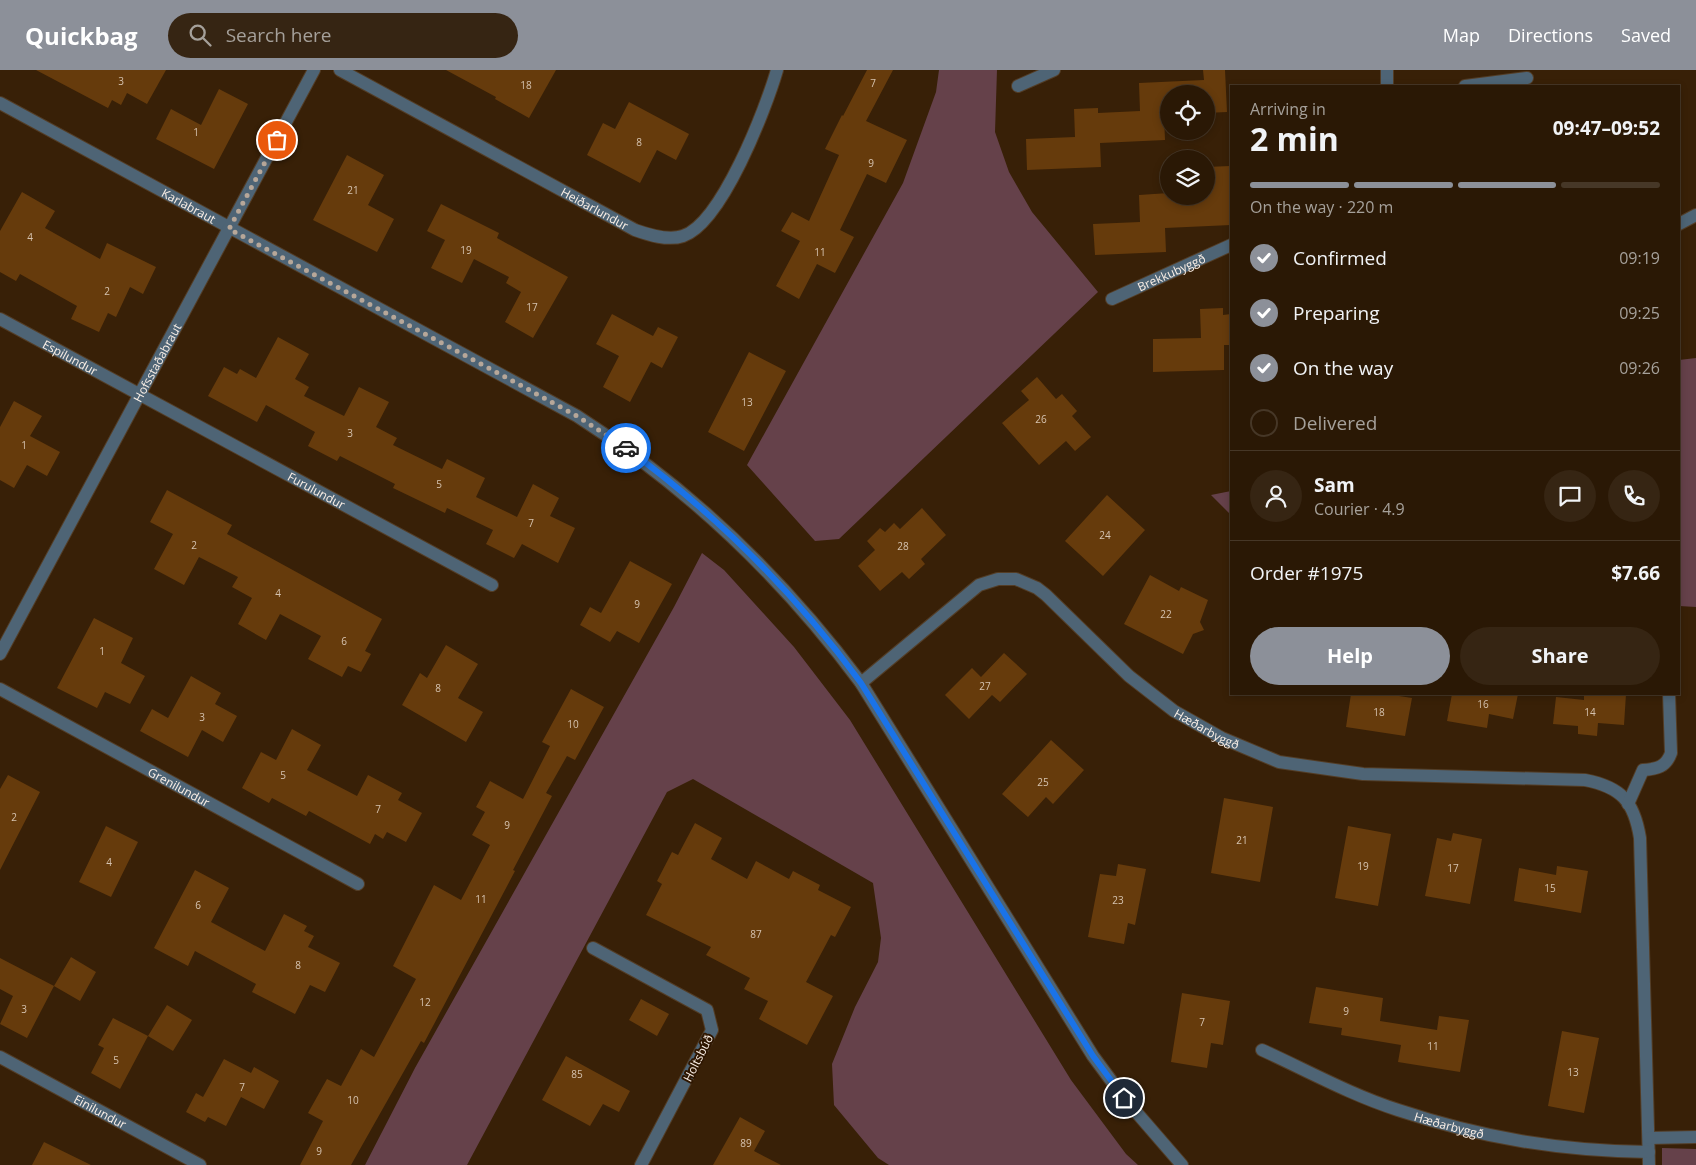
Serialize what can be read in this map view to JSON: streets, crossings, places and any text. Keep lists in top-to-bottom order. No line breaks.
{"streets":{"street":["Karlabraut","Heiðarlundur","Brekkubyggð","Espilundur","Hofsstaðabraut","Furulundur","Hæðarbyggð","Grenilundur","Holtsbúð","Einilundur"]},"crossings":[["Karlabraut","Hofsstaðabraut"],["Karlabraut","Hæðarbyggð"],["Espilundur","Hofsstaðabraut"],["Espilundur","Furulundur"],["Hofsstaðabraut","Furulundur"]],"house_numbers":["3","7","18","1","8","9","21","4","19","11","2","17","13","26","3","1","5","7","24","2","28","4","9","22","6","1","27","8","16","18","14","3","10","5","25","7","2","9","21","4","19","17","15","11","23","6","87","8","12","3","9","7","11","5","13","85","7","10","89","9"],"page":{"header":"Quickbag","search":"Search here","nav":["Map","Directions","Saved"],"heading":["2 min","Arriving in","09:47–09:52"],"panel":["Sam","Courier · 4.9","Order #1975","$7.66"],"bar":"On the way · 220 m","list":[["Confirmed","09:19"],["Preparing","09:25"],["On the way","09:26"],"Delivered"],"buttons":["Help","Share"]}}
